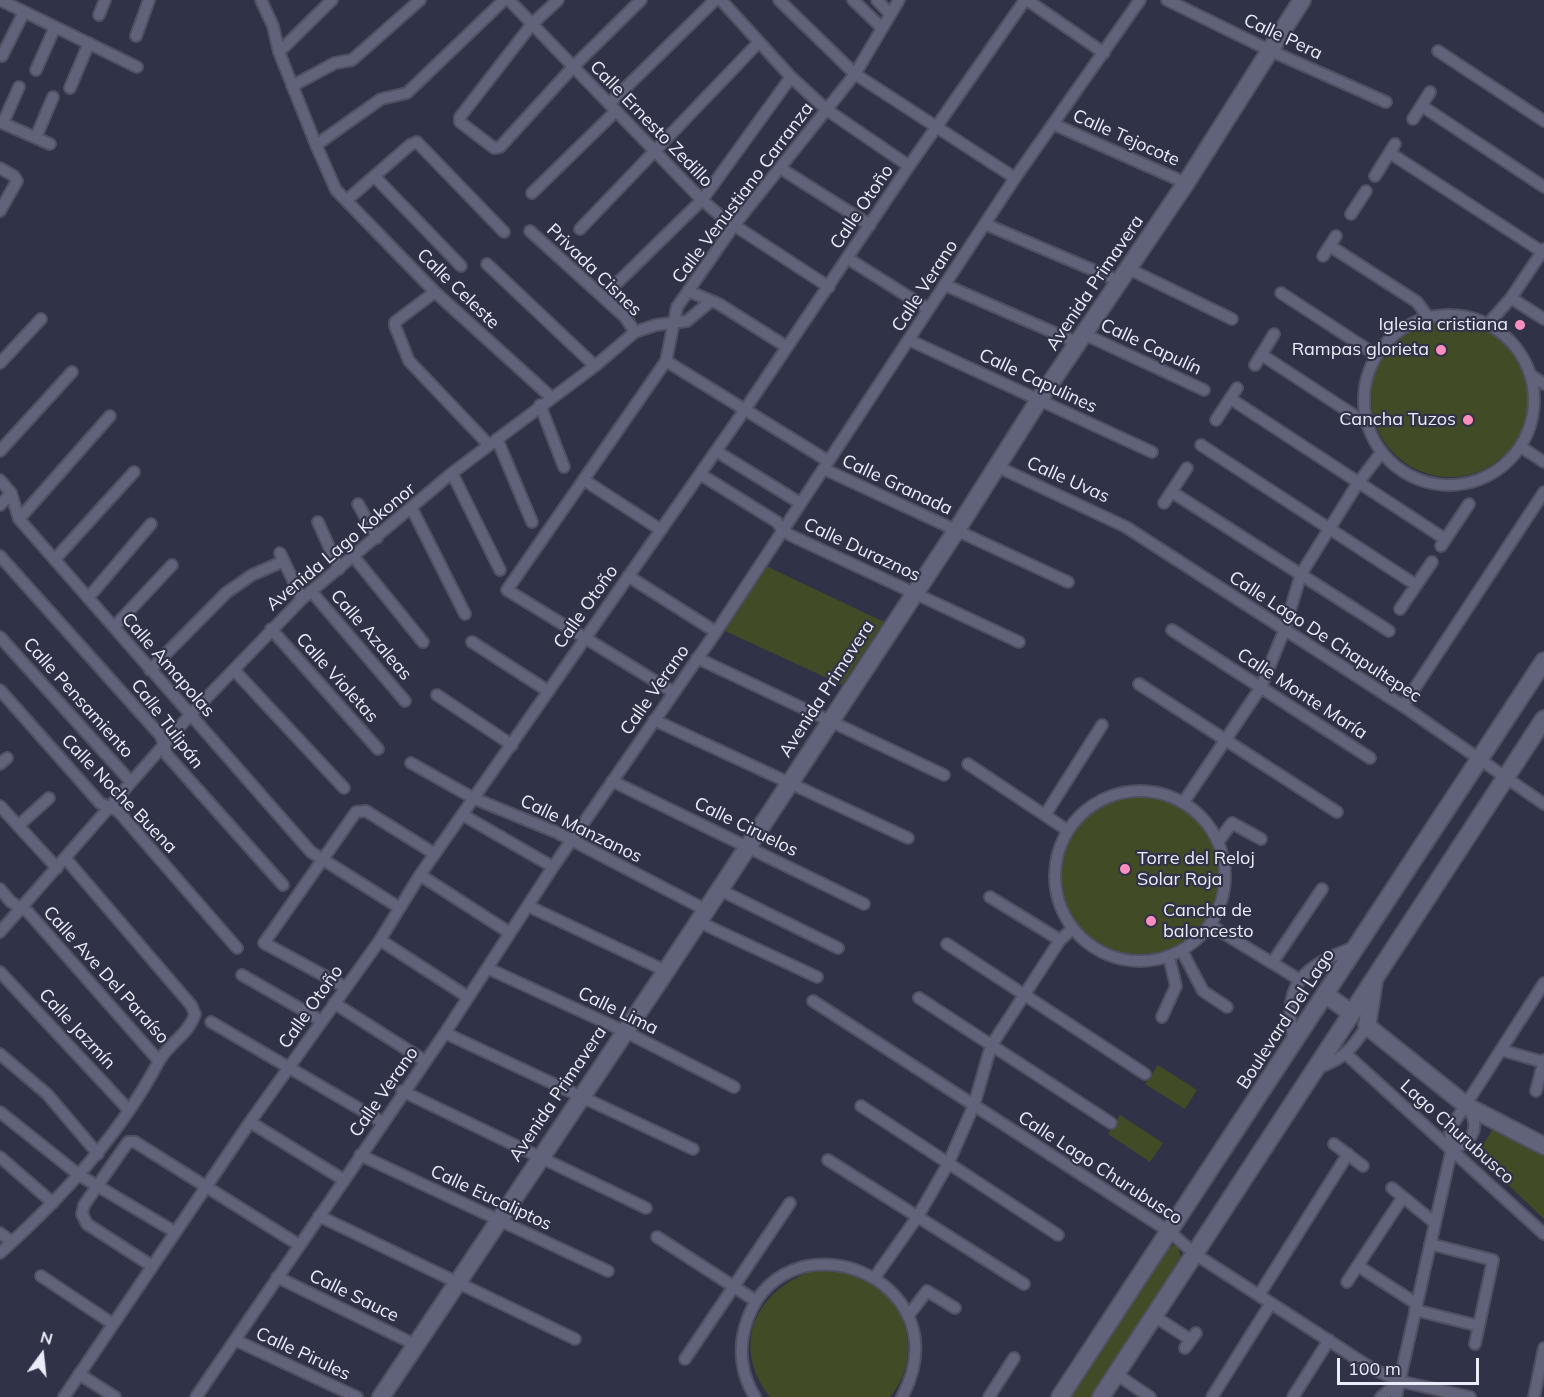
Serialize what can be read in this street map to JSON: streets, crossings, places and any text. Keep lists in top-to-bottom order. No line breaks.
{"streets":{"street":["Calle Pera","Calle Ernesto Zedillo","Calle Tejocote","Calle Venustiano Carranza","Calle Otoño","Privada Cisnes","Avenida Primavera","Calle Verano","Calle Celeste","Calle Capulín","Calle Capulines","Calle Uvas","Calle Granada","Avenida Lago Kokonor","Calle Duraznos","Calle Azaleas","Calle Lago De Chapultepec","Calle Amapolas","Calle Violetas","Calle Monte María","Calle Pensamiento","Calle Tulipán","Calle Noche Buena","Calle Ciruelos","Calle Manzanos","Calle Ave Del Paraíso","Calle Lima","Boulevard Del Lago","Calle Jazmín","Lago Churubusco","Calle Lago Churubusco","Calle Eucaliptos","Calle Sauce","Calle Pirules"]},"crossings":[["Calle Pera","Avenida Primavera"],["Calle Ernesto Zedillo","Calle Venustiano Carranza"],["Calle Ernesto Zedillo","Calle Otoño"],["Calle Tejocote","Avenida Primavera"],["Calle Tejocote","Calle Verano"],["Calle Venustiano Carranza","Calle Otoño"],["Calle Venustiano Carranza","Calle Granada"],["Calle Venustiano Carranza","Avenida Lago Kokonor"],["Calle Otoño","Calle Granada"],["Calle Otoño","Calle Duraznos"],["Calle Otoño","Calle Amapolas"],["Calle Otoño","Calle Manzanos"],["Privada Cisnes","Avenida Lago Kokonor"],["Avenida Primavera","Calle Capulín"],["Avenida Primavera","Calle Capulines"],["Avenida Primavera","Calle Uvas"],["Avenida Primavera","Calle Granada"],["Avenida Primavera","Calle Duraznos"],["Avenida Primavera","Calle Ciruelos"],["Avenida Primavera","Calle Manzanos"],["Avenida Primavera","Calle Lima"],["Avenida Primavera","Calle Eucaliptos"],["Avenida Primavera","Calle Sauce"],["Calle Verano","Calle Capulín"],["Calle Verano","Calle Capulines"],["Calle Verano","Calle Granada"],["Calle Verano","Calle Duraznos"],["Calle Verano","Calle Ciruelos"],["Calle Verano","Calle Manzanos"],["Calle Verano","Calle Lima"],["Calle Verano","Calle Eucaliptos"],["Calle Verano","Calle Sauce"],["Calle Verano","Calle Pirules"],["Calle Celeste","Avenida Lago Kokonor"],["Calle Uvas","Calle Lago De Chapultepec"],["Avenida Lago Kokonor","Calle Azaleas"],["Avenida Lago Kokonor","Calle Amapolas"],["Avenida Lago Kokonor","Calle Violetas"],["Avenida Lago Kokonor","Calle Pensamiento"],["Avenida Lago Kokonor","Calle Tulipán"],["Avenida Lago Kokonor","Calle Noche Buena"],["Avenida Lago Kokonor","Calle Ave Del Paraíso"],["Calle Lago De Chapultepec","Boulevard Del Lago"],["Boulevard Del Lago","Calle Lago Churubusco"]],"places":["Iglesia cristiana","Rampas glorieta","Cancha Tuzos","Torre del Reloj Solar Roja","Cancha de baloncesto"],"scale_bar":"100 m","north":"top"}
